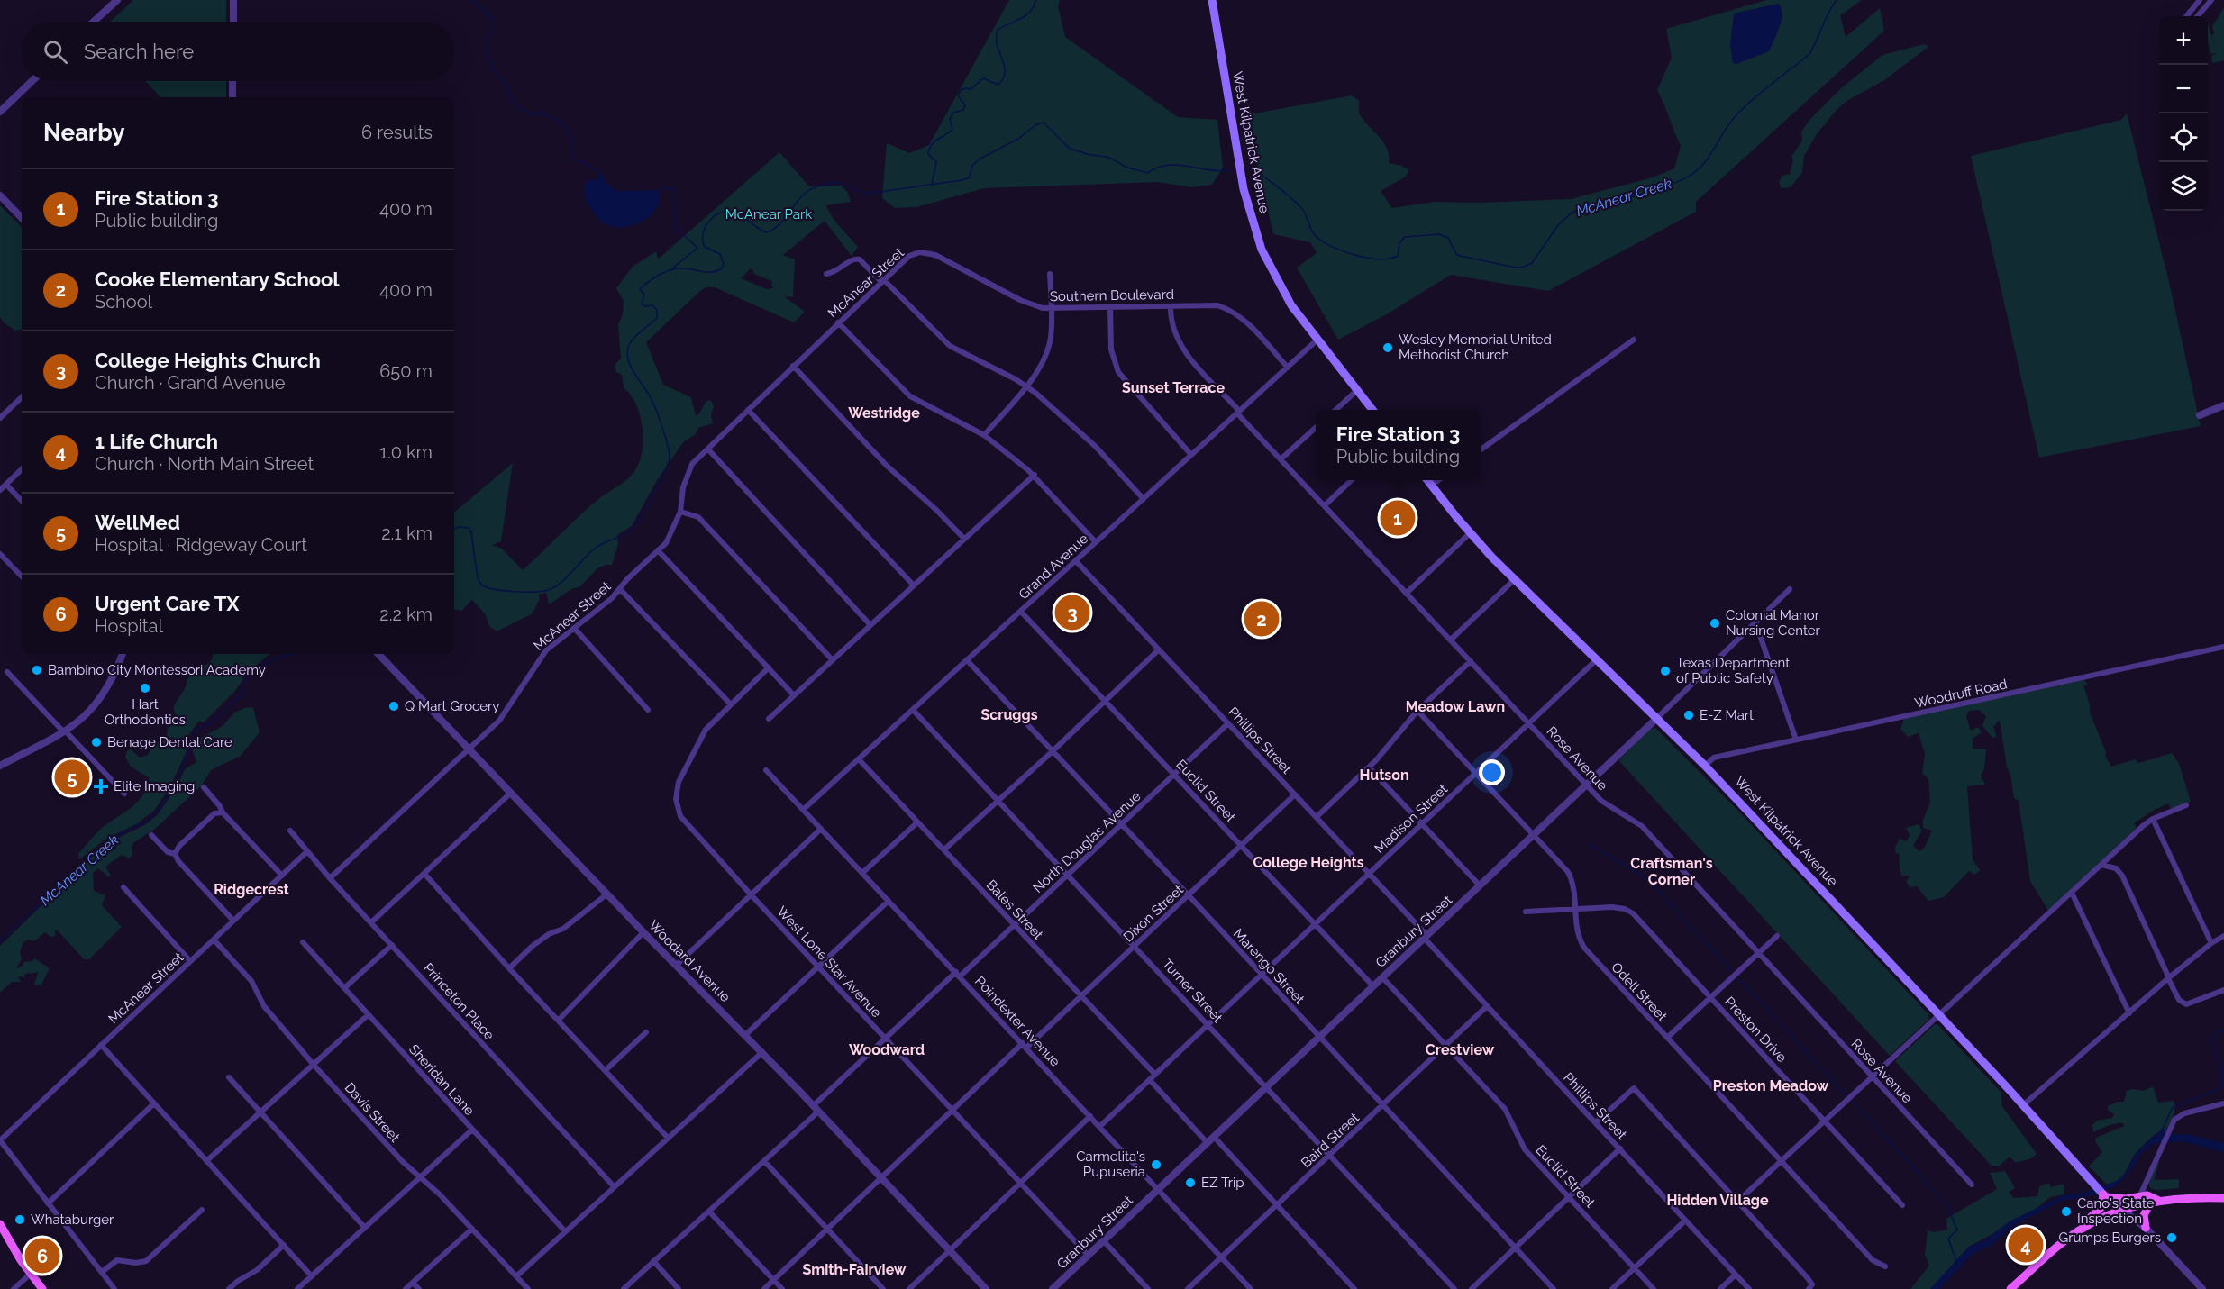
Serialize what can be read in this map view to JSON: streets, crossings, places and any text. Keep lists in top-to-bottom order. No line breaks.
{"streets":{"main road":["West Kilpatrick Avenue"],"street":["McAnear Street","Southern Boulevard","Grand Avenue","Woodruff Road","Phillips Street","Rose Avenue","Euclid Street","Madison Street","North Douglas Avenue","Bales Street","Dixon Street","Granbury Street","Woodard Avenue","West Lone Star Avenue","Marengo Street","Turner Street","Odell Street","Princeton Place","Poindexter Avenue","Preston Drive","Sheridan Lane","Davis Street","Baird Street"]},"crossings":[["West Kilpatrick Avenue","Grand Avenue"],["West Kilpatrick Avenue","Woodruff Road"],["West Kilpatrick Avenue","Madison Street"],["West Kilpatrick Avenue","Granbury Street"],["McAnear Street","Southern Boulevard"],["McAnear Street","Woodard Avenue"],["McAnear Street","Princeton Place"],["McAnear Street","Davis Street"],["Southern Boulevard","Grand Avenue"],["Southern Boulevard","Rose Avenue"],["Grand Avenue","Phillips Street"],["Grand Avenue","Rose Avenue"],["Grand Avenue","Euclid Street"],["Grand Avenue","Bales Street"],["Grand Avenue","Marengo Street"],["Grand Avenue","Turner Street"],["Grand Avenue","Poindexter Avenue"],["Phillips Street","Madison Street"],["Phillips Street","North Douglas Avenue"],["Phillips Street","Dixon Street"],["Phillips Street","Granbury Street"],["Phillips Street","Baird Street"],["Rose Avenue","Madison Street"],["Rose Avenue","Granbury Street"],["Euclid Street","Madison Street"],["Euclid Street","North Douglas Avenue"],["Euclid Street","Dixon Street"],["Euclid Street","Granbury Street"],["Euclid Street","Baird Street"],["Madison Street","Bales Street"],["Madison Street","Marengo Street"],["Madison Street","Turner Street"],["Madison Street","Odell Street"],["Madison Street","Poindexter Avenue"],["North Douglas Avenue","Bales Street"],["North Douglas Avenue","Woodard Avenue"],["North Douglas Avenue","West Lone Star Avenue"],["North Douglas Avenue","Marengo Street"],["North Douglas Avenue","Turner Street"],["North Douglas Avenue","Poindexter Avenue"],["Bales Street","Dixon Street"],["Dixon Street","Woodard Avenue"],["Dixon Street","West Lone Star Avenue"],["Dixon Street","Marengo Street"],["Dixon Street","Turner Street"],["Dixon Street","Poindexter Avenue"],["Granbury Street","West Lone Star Avenue"],["Granbury Street","Marengo Street"],["Granbury Street","Turner Street"],["Granbury Street","Odell Street"],["Granbury Street","Poindexter Avenue"],["Marengo Street","Baird Street"],["Turner Street","Baird Street"],["Odell Street","Preston Drive"],["Poindexter Avenue","Baird Street"]],"districts":["Sunset Terrace","Westridge","Meadow Lawn","Scruggs","Hutson","College Heights","Craftsman's Corner","Ridgecrest","Woodward","Crestview","Preston Meadow","Hidden Village","Smith-Fairview"],"water":["McAnear Creek"],"parks":["McAnear Park"],"places":{"other":["Wesley Memorial United Methodist Church","Colonial Manor Nursing Center","Bambino City Montessori Academy","Texas Department of Public Safety","Hart Orthodontics","Q Mart Grocery","E-Z Mart","Benage Dental Care","Carmelita's Pupuseria","EZ Trip","Cano's State Inspection","Whataburger","Grumps Burgers"],"health":["Elite Imaging"]},"page":{"map_buttons":["+","−"],"search":"Search here","heading":["Nearby","6 results"],"list":[{"mark":"1","name":"Fire Station 3","note":"Public building","value":"400 m"},{"mark":"2","name":"Cooke Elementary School","note":"School","value":"400 m"},{"mark":"3","name":"College Heights Church","note":"Church · Grand Avenue","value":"650 m"},{"mark":"4","name":"1 Life Church","note":"Church · North Main Street","value":"1.0 km"},{"mark":"5","name":"WellMed","note":"Hospital · Ridgeway Court","value":"2.1 km"},{"mark":"6","name":"Urgent Care TX","note":"Hospital","value":"2.2 km"}],"popup":["Fire Station 3","Public building"],"pins":["1","3","2","5","4","6"]}}
